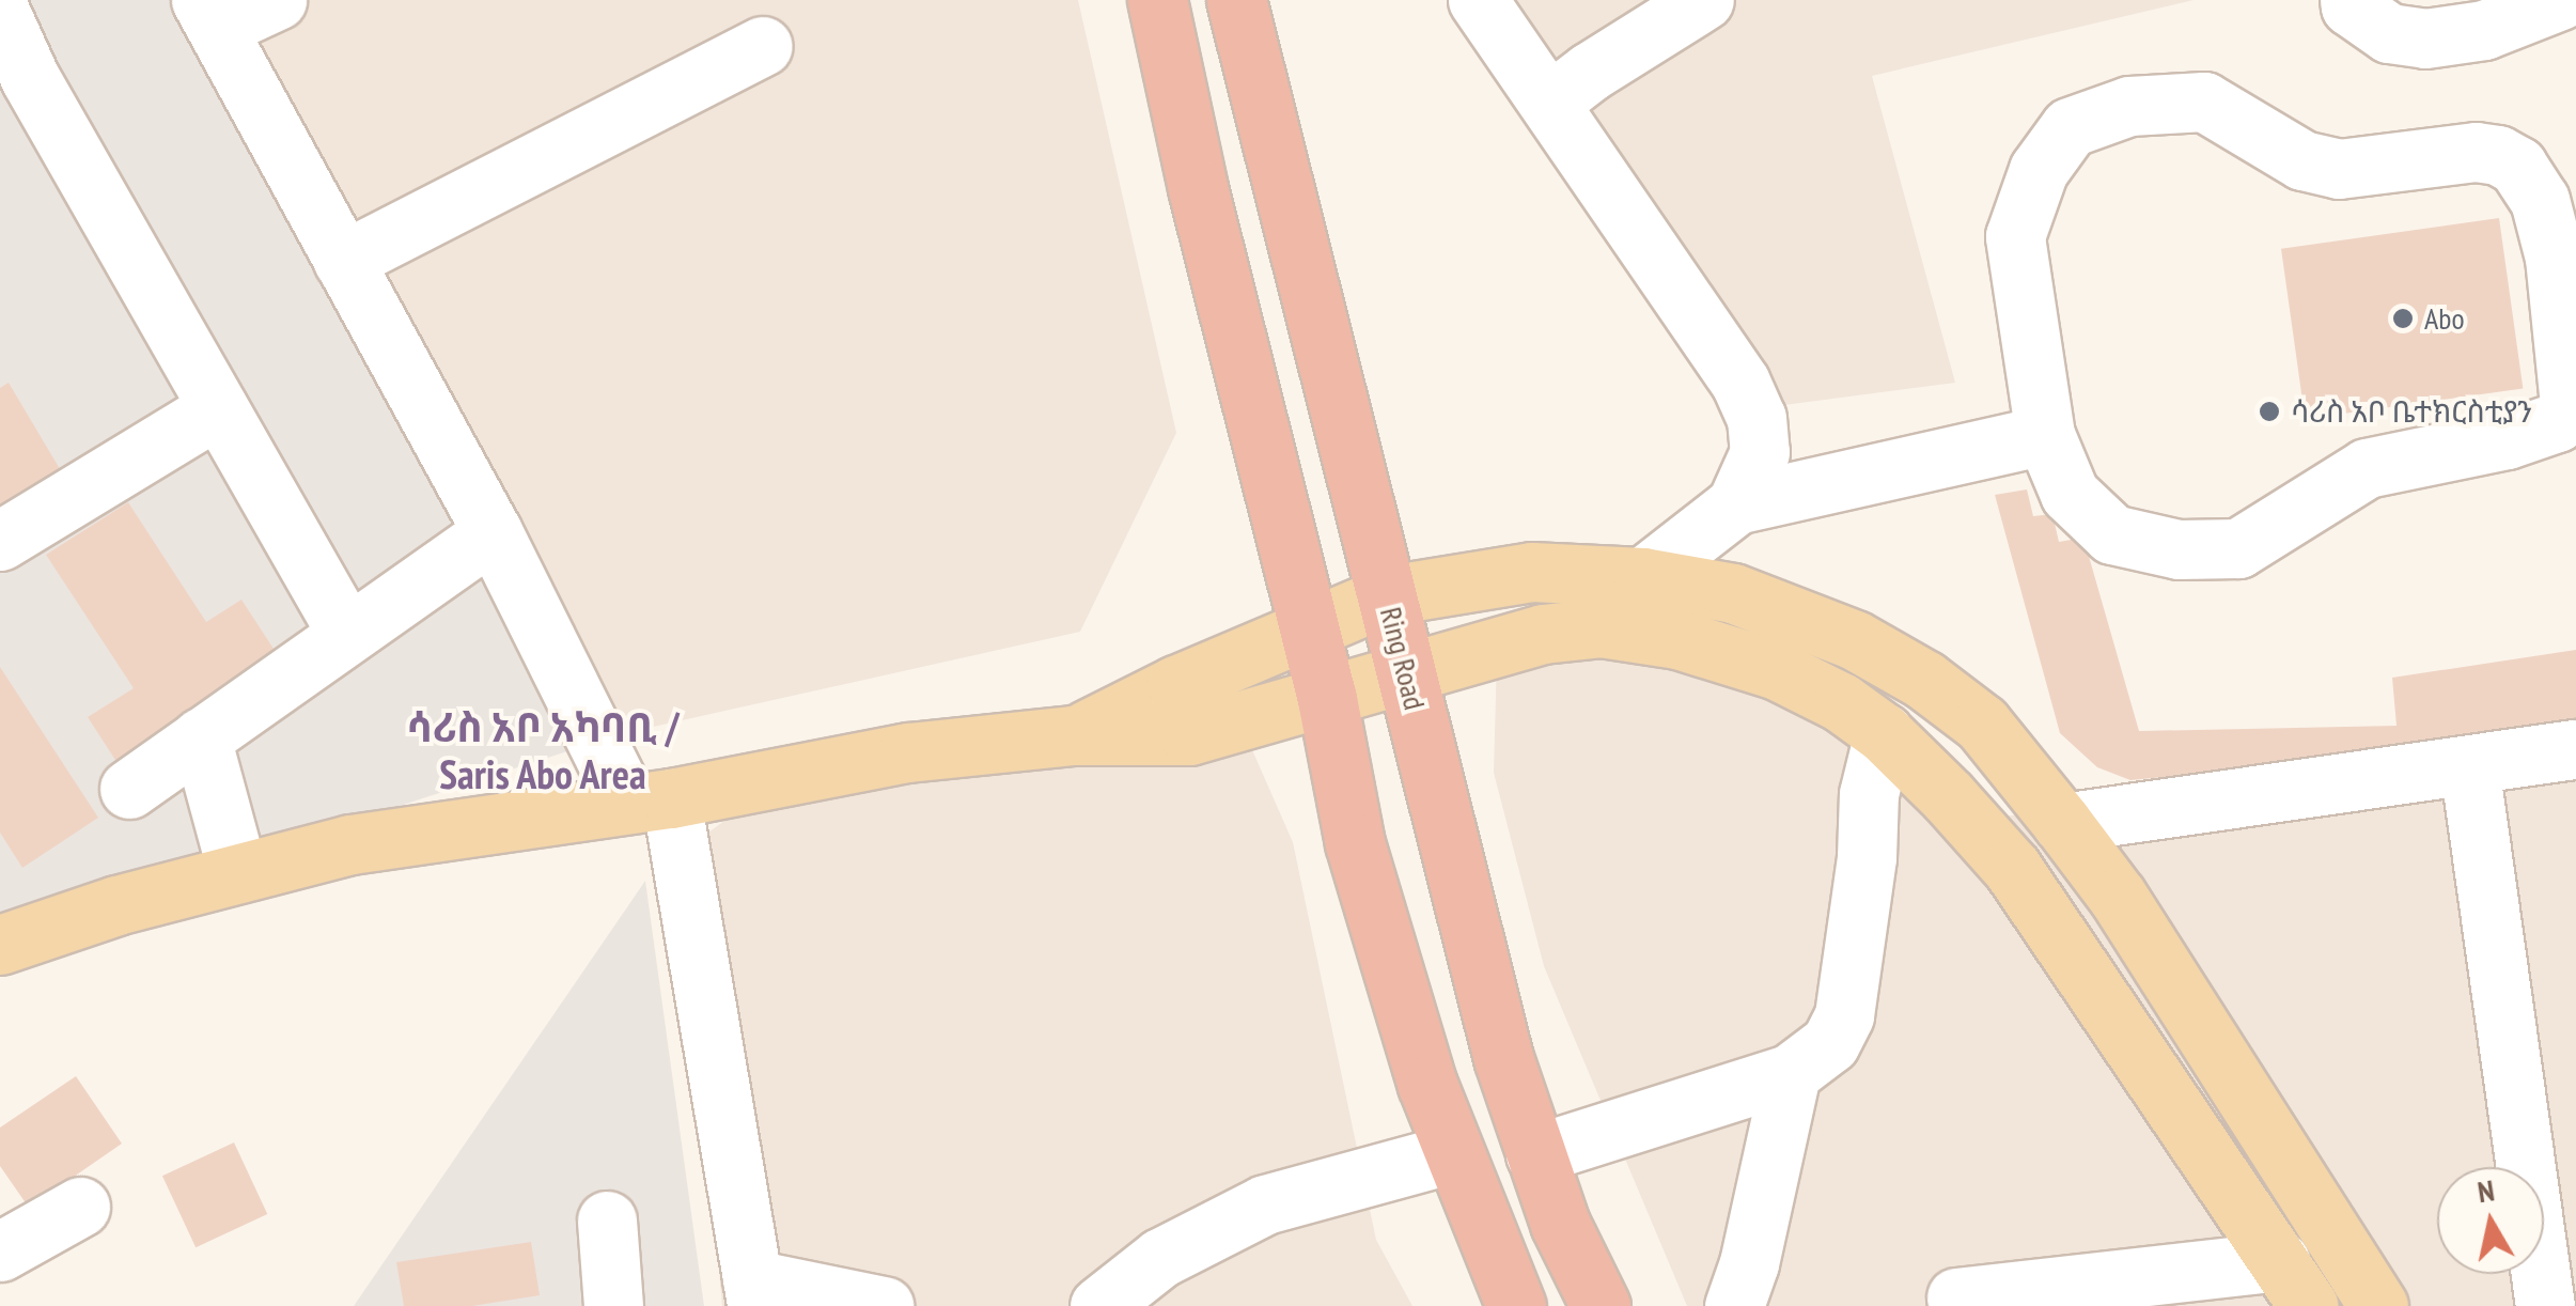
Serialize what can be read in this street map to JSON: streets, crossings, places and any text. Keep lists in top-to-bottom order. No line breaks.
{"streets":{"highway":["Ring Road"]},"districts":["ሳሪስ አቦ አካባቢ / Saris Abo Area"],"places":["Abo","ሳሪስ አቦ ቤተክርስቲያን"],"north":"top"}
